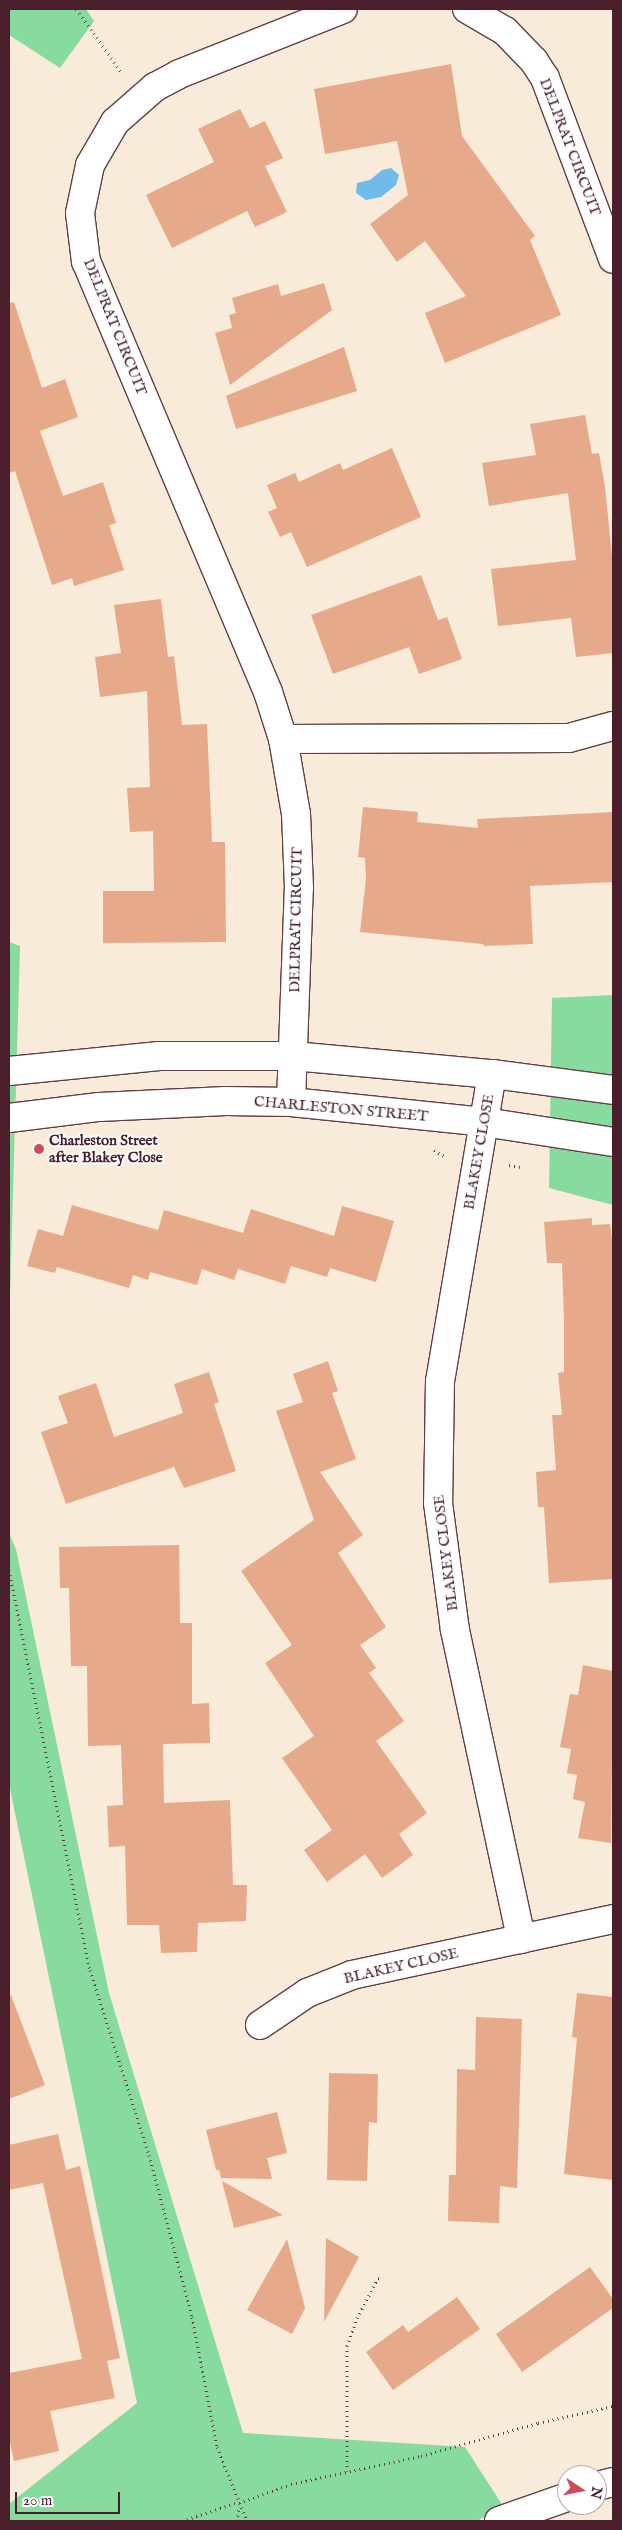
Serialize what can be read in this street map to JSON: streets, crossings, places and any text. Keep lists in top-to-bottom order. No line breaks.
{"streets":{"street":["DELPRAT CIRCUIT","CHARLESTON STREET","BLAKEY CLOSE"]},"crossings":[["DELPRAT CIRCUIT","CHARLESTON STREET"],["CHARLESTON STREET","BLAKEY CLOSE"]],"places":["Charleston Street after Blakey Close"],"scale_bar":"20 m","north":"right"}
